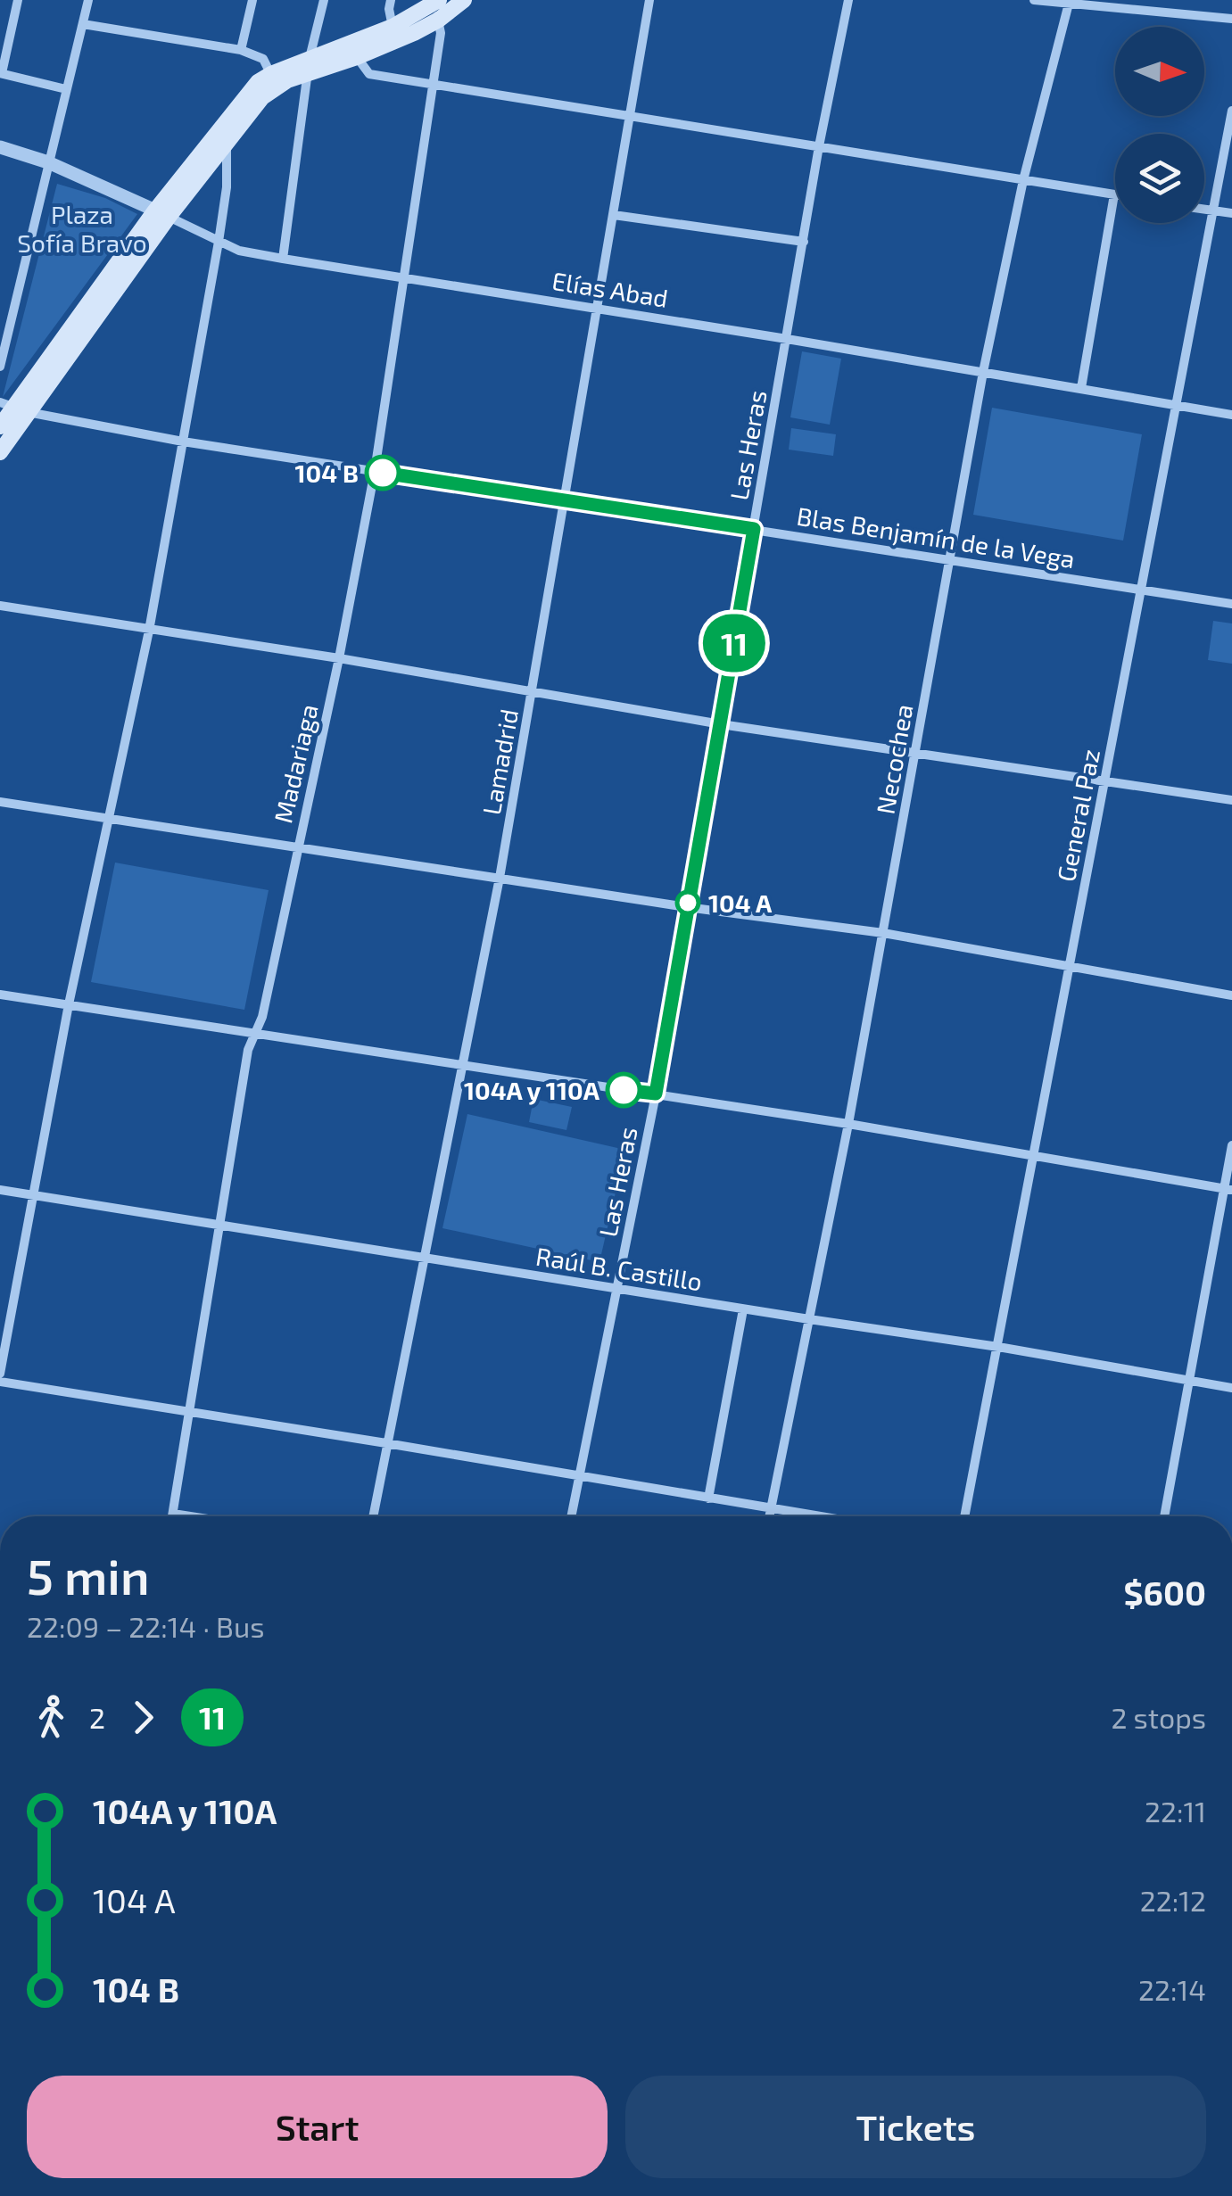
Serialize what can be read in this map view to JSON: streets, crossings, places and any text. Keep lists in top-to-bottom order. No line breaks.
{"streets":{"street":["Elías Abad","Las Heras","Blas Benjamín de la Vega","Necochea","Lamadrid","Madariaga","General Paz","Raúl B. Castillo"]},"crossings":[["Elías Abad","Las Heras"],["Elías Abad","Necochea"],["Elías Abad","Lamadrid"],["Elías Abad","Madariaga"],["Elías Abad","General Paz"],["Las Heras","Blas Benjamín de la Vega"],["Las Heras","Raúl B. Castillo"],["Blas Benjamín de la Vega","Necochea"],["Blas Benjamín de la Vega","Lamadrid"],["Blas Benjamín de la Vega","Madariaga"],["Blas Benjamín de la Vega","General Paz"],["Necochea","Raúl B. Castillo"],["Lamadrid","Raúl B. Castillo"],["Madariaga","Raúl B. Castillo"],["General Paz","Raúl B. Castillo"]],"parks":["Plaza Sofía Bravo"],"places":["104 B","104 A","104A y 110A"],"lines":["bus line 11"],"north":"right","page":{"on_map":"11","heading":["5 min","22:09 – 22:14 · Bus","$600"],"legs":["2","11","2 stops"],"list":[{"name":"104A y 110A","value":"22:11"},{"name":"104 A","value":"22:12"},{"name":"104 B","value":"22:14"}],"buttons":["Start","Tickets"]}}
